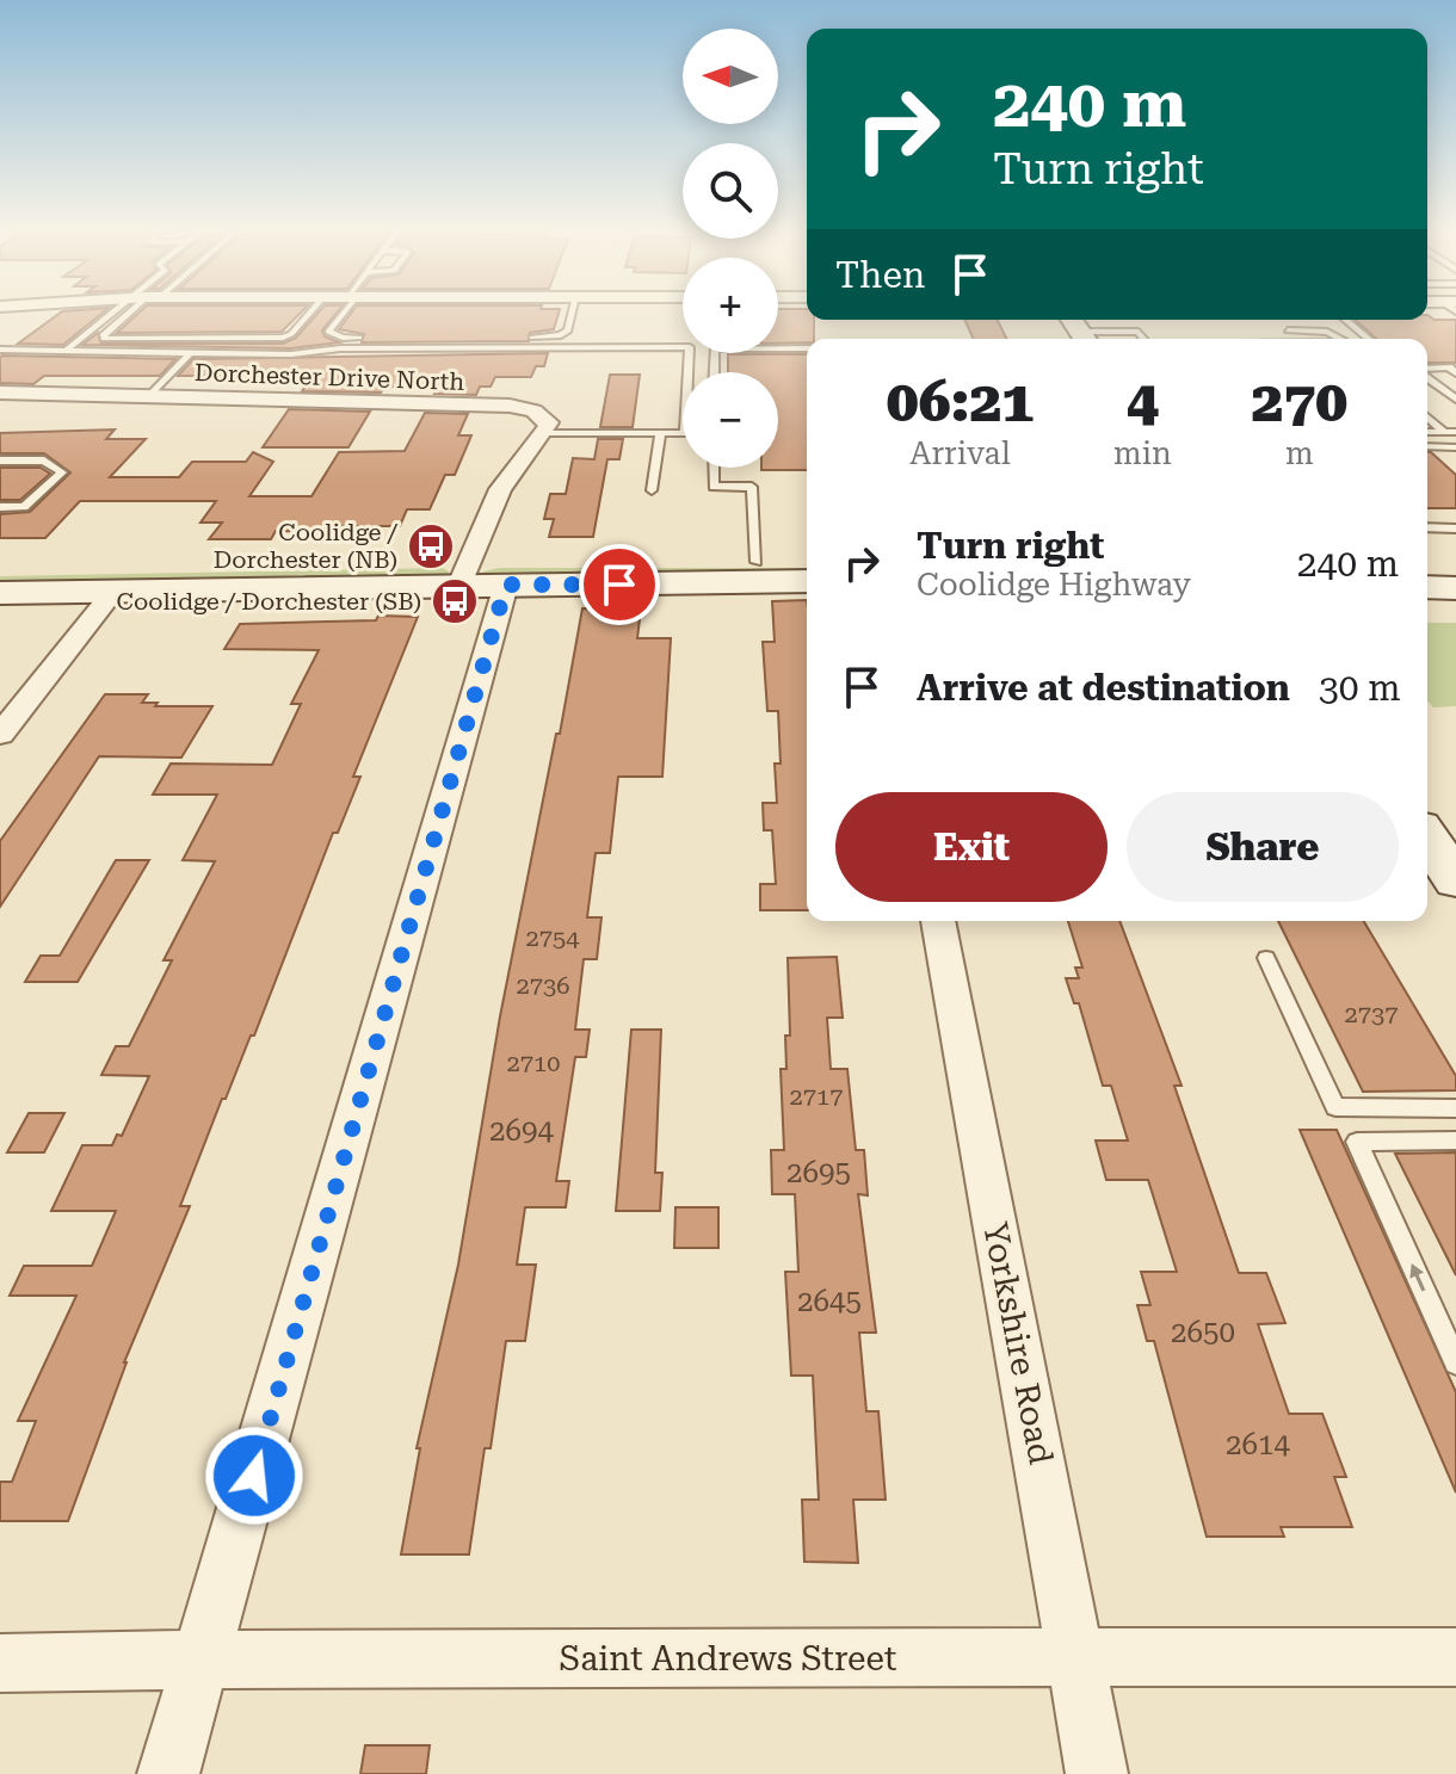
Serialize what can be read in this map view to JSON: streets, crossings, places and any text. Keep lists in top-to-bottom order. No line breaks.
{"streets":{"street":["Dorchester Drive North","Yorkshire Road","Saint Andrews Street"]},"crossings":[["Yorkshire Road","Saint Andrews Street"]],"places":{"bus stop":["Coolidge / Dorchester (NB)","Coolidge / Dorchester (SB)"]},"house_numbers":["2754","2736","2737","2710","2717","2694","2695","2645","2650","2614"],"north":"left","page":{"map_buttons":["+","−"],"turn":["240 m","Turn right"],"then":"Then","eta":["06:21","Arrival","4","min","270","m"],"list":[{"name":"Turn right","note":"Coolidge Highway","value":"240 m"},{"name":"Arrive at destination","value":"30 m"}],"buttons":["Exit","Share"]}}
